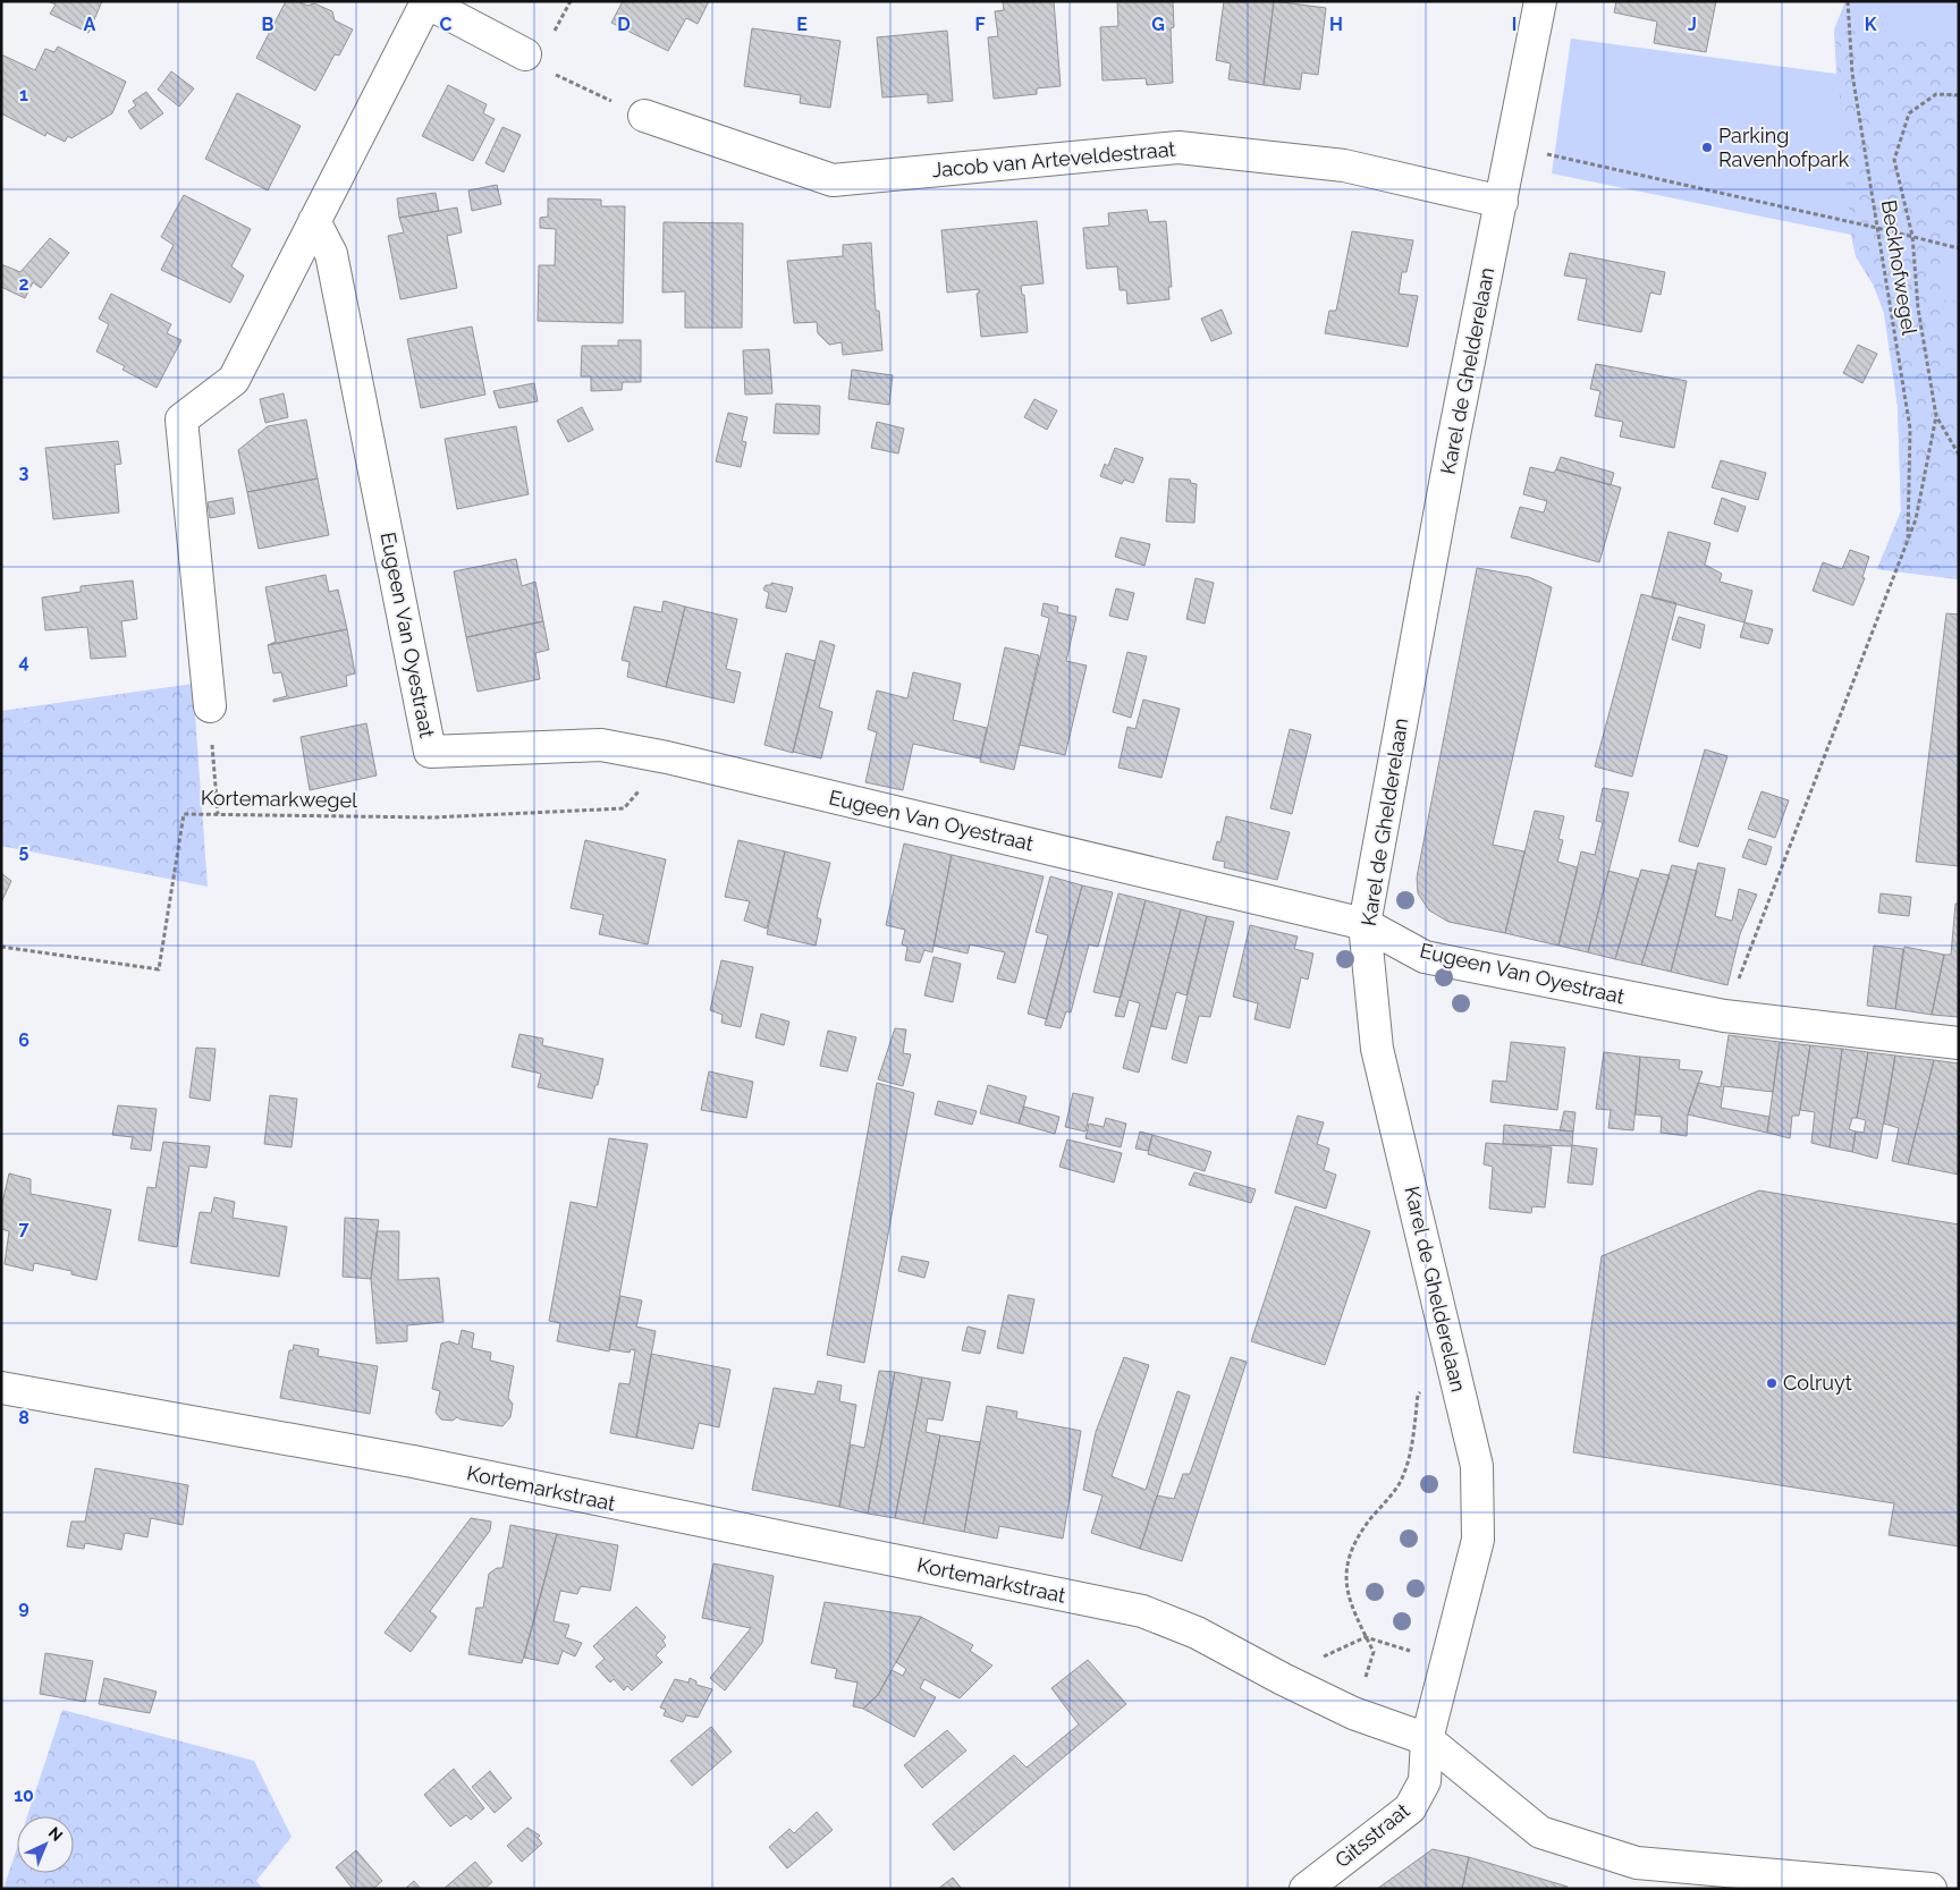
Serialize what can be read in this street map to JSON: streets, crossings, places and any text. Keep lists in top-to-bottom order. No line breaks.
{"streets":{"street":["Jacob van Arteveldestraat","Karel de Ghelderelaan","Eugeen Van Oyestraat","Kortemarkstraat","Gitsstraat"],"path":["Beckhofwegel","Kortemarkwegel"]},"crossings":[["Jacob van Arteveldestraat","Karel de Ghelderelaan"],["Karel de Ghelderelaan","Eugeen Van Oyestraat"],["Karel de Ghelderelaan","Kortemarkstraat"],["Karel de Ghelderelaan","Gitsstraat"],["Eugeen Van Oyestraat","Kortemarkwegel"],["Kortemarkstraat","Gitsstraat"]],"places":["Parking Ravenhofpark","Colruyt"],"north":"top right","grid":{"columns":["A","B","C","D","E","F","G","H","I","J","K"],"rows":["1","2","3","4","5","6","7","8","9","10"]}}
